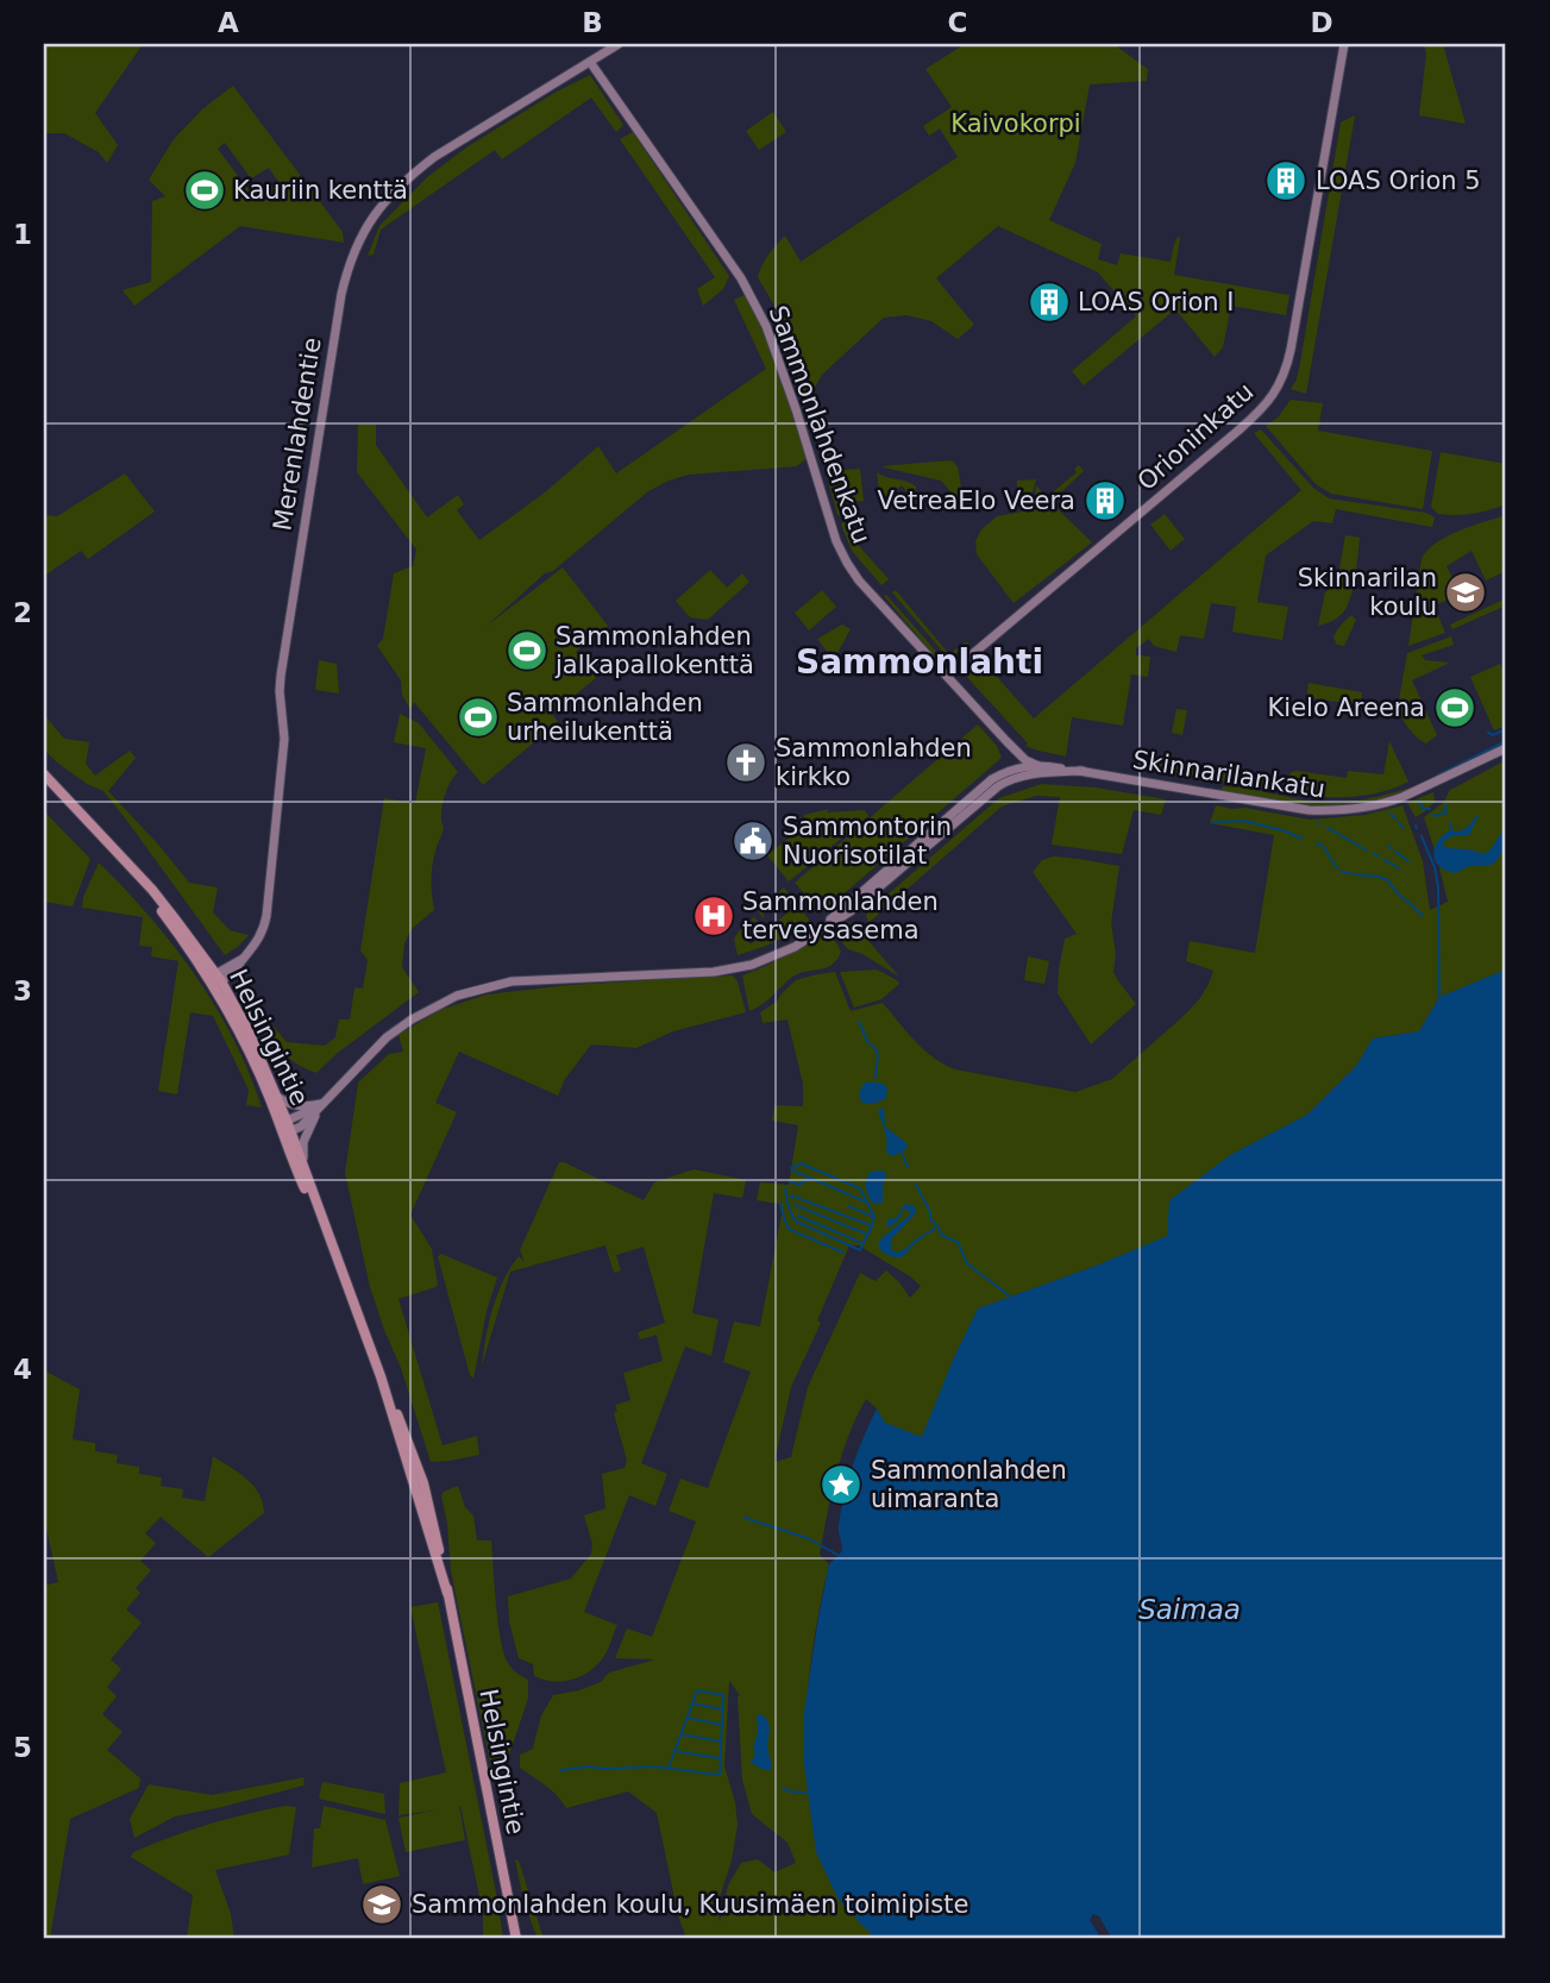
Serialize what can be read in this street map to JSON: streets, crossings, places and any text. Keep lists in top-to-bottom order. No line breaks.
{"streets":{"main road":["Sammonlahdenkatu","Merenlahdentie","Orioninkatu","Skinnarilankatu","Helsingintie"]},"crossings":[["Sammonlahdenkatu","Merenlahdentie"],["Sammonlahdenkatu","Orioninkatu"],["Sammonlahdenkatu","Skinnarilankatu"],["Merenlahdentie","Helsingintie"],["Skinnarilankatu","Helsingintie"]],"districts":["Sammonlahti"],"water":["Saimaa"],"parks":["Kaivokorpi"],"places":{"building":["LOAS Orion 5","LOAS Orion I","VetreaElo Veera"],"sports":["Kauriin kenttä","Sammonlahden jalkapallokenttä","Kielo Areena","Sammonlahden urheilukenttä"],"school or university":["Skinnarilan koulu","Sammonlahden koulu, Kuusimäen toimipiste"],"church":["Sammonlahden kirkko"],"public building":["Sammontorin Nuorisotilat"],"hospital":["Sammonlahden terveysasema"],"place":["Sammonlahden uimaranta"]},"grid":{"columns":["A","B","C","D"],"rows":["1","2","3","4","5"]}}
